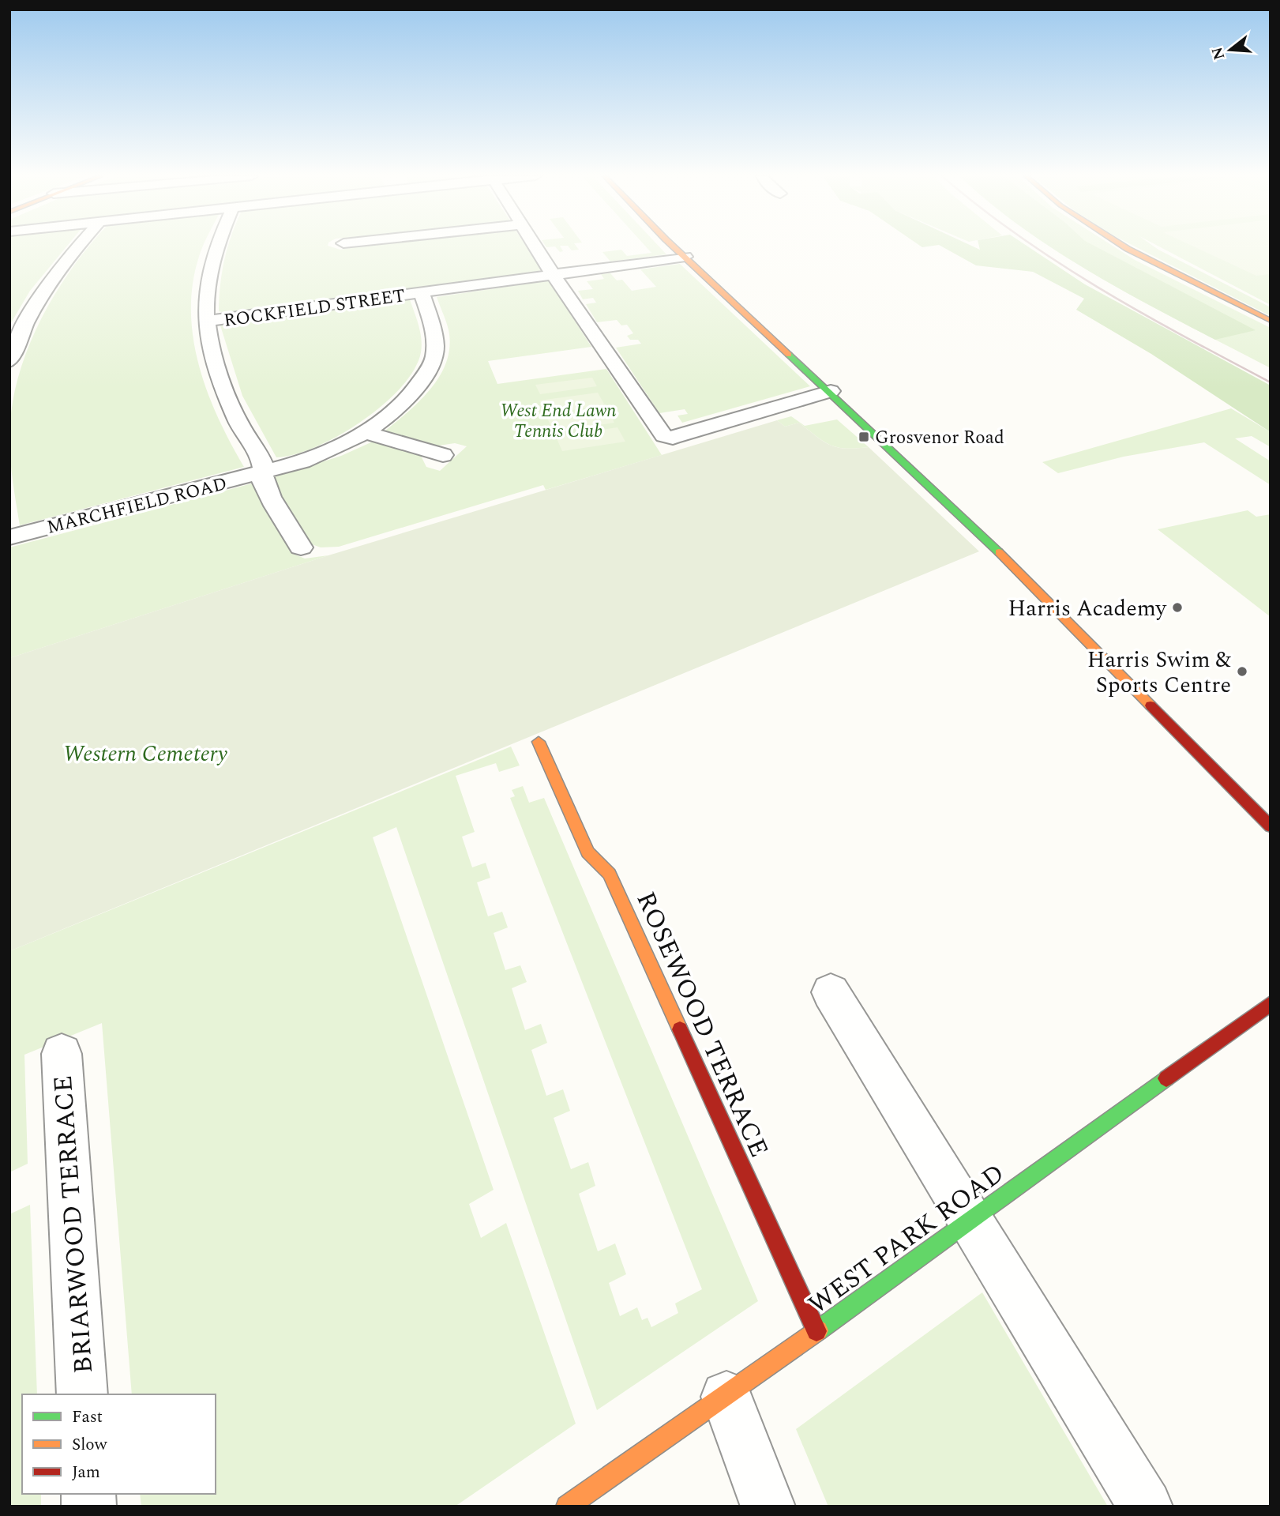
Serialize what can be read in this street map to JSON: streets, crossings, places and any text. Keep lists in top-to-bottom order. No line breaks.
{"streets":{"street":["ROCKFIELD STREET","MARCHFIELD ROAD","ROSEWOOD TERRACE","BRIARWOOD TERRACE","WEST PARK ROAD"]},"crossings":[["ROCKFIELD STREET","MARCHFIELD ROAD"],["ROSEWOOD TERRACE","WEST PARK ROAD"]],"parks":["West End Lawn Tennis Club","Western Cemetery"],"places":{"transit":["Grosvenor Road"],"other":["Harris Academy","Harris Swim & Sports Centre"]},"legend":["Fast","Slow","Jam"],"north":"left"}
